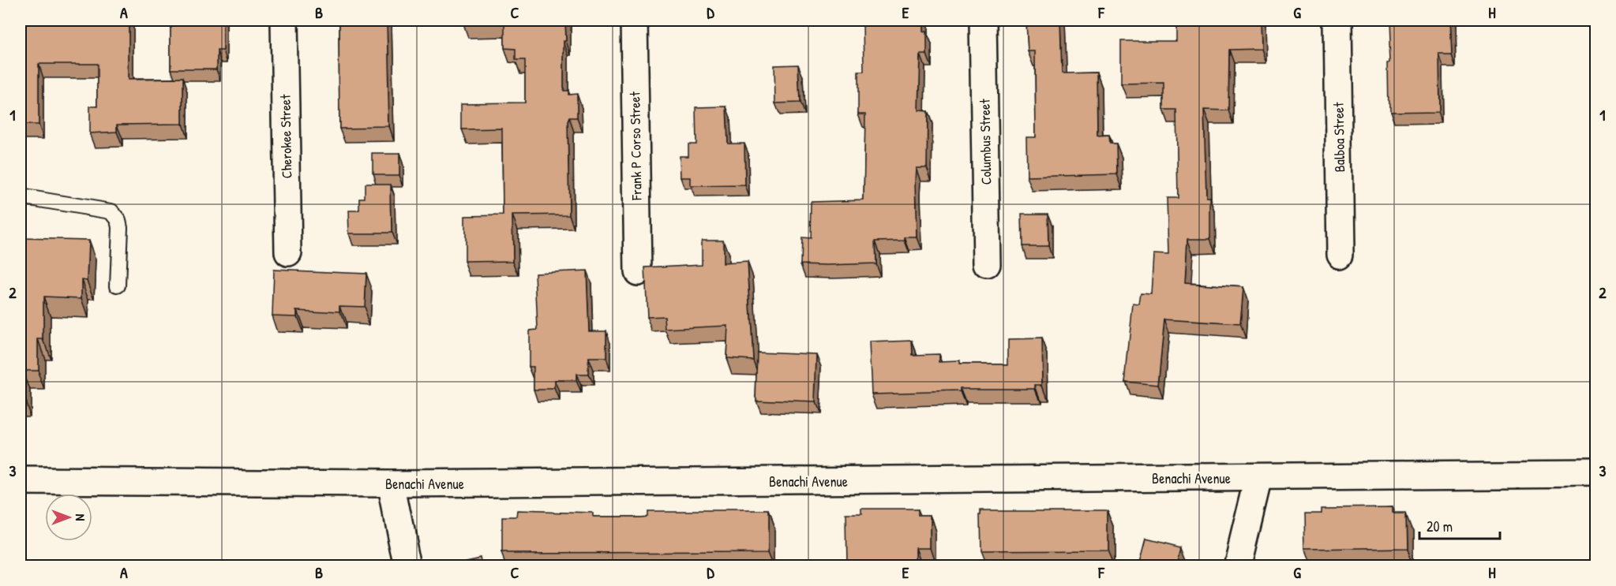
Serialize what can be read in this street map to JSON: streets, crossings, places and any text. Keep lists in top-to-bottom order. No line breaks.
{"streets":{"street":["Cherokee Street","Balboa Street","Columbus Street","Frank P Corso Street","Benachi Avenue"]},"scale_bar":"20 m","north":"right","grid":{"columns":["A","B","C","D","E","F","G","H"],"rows":["1","2","3"]}}
